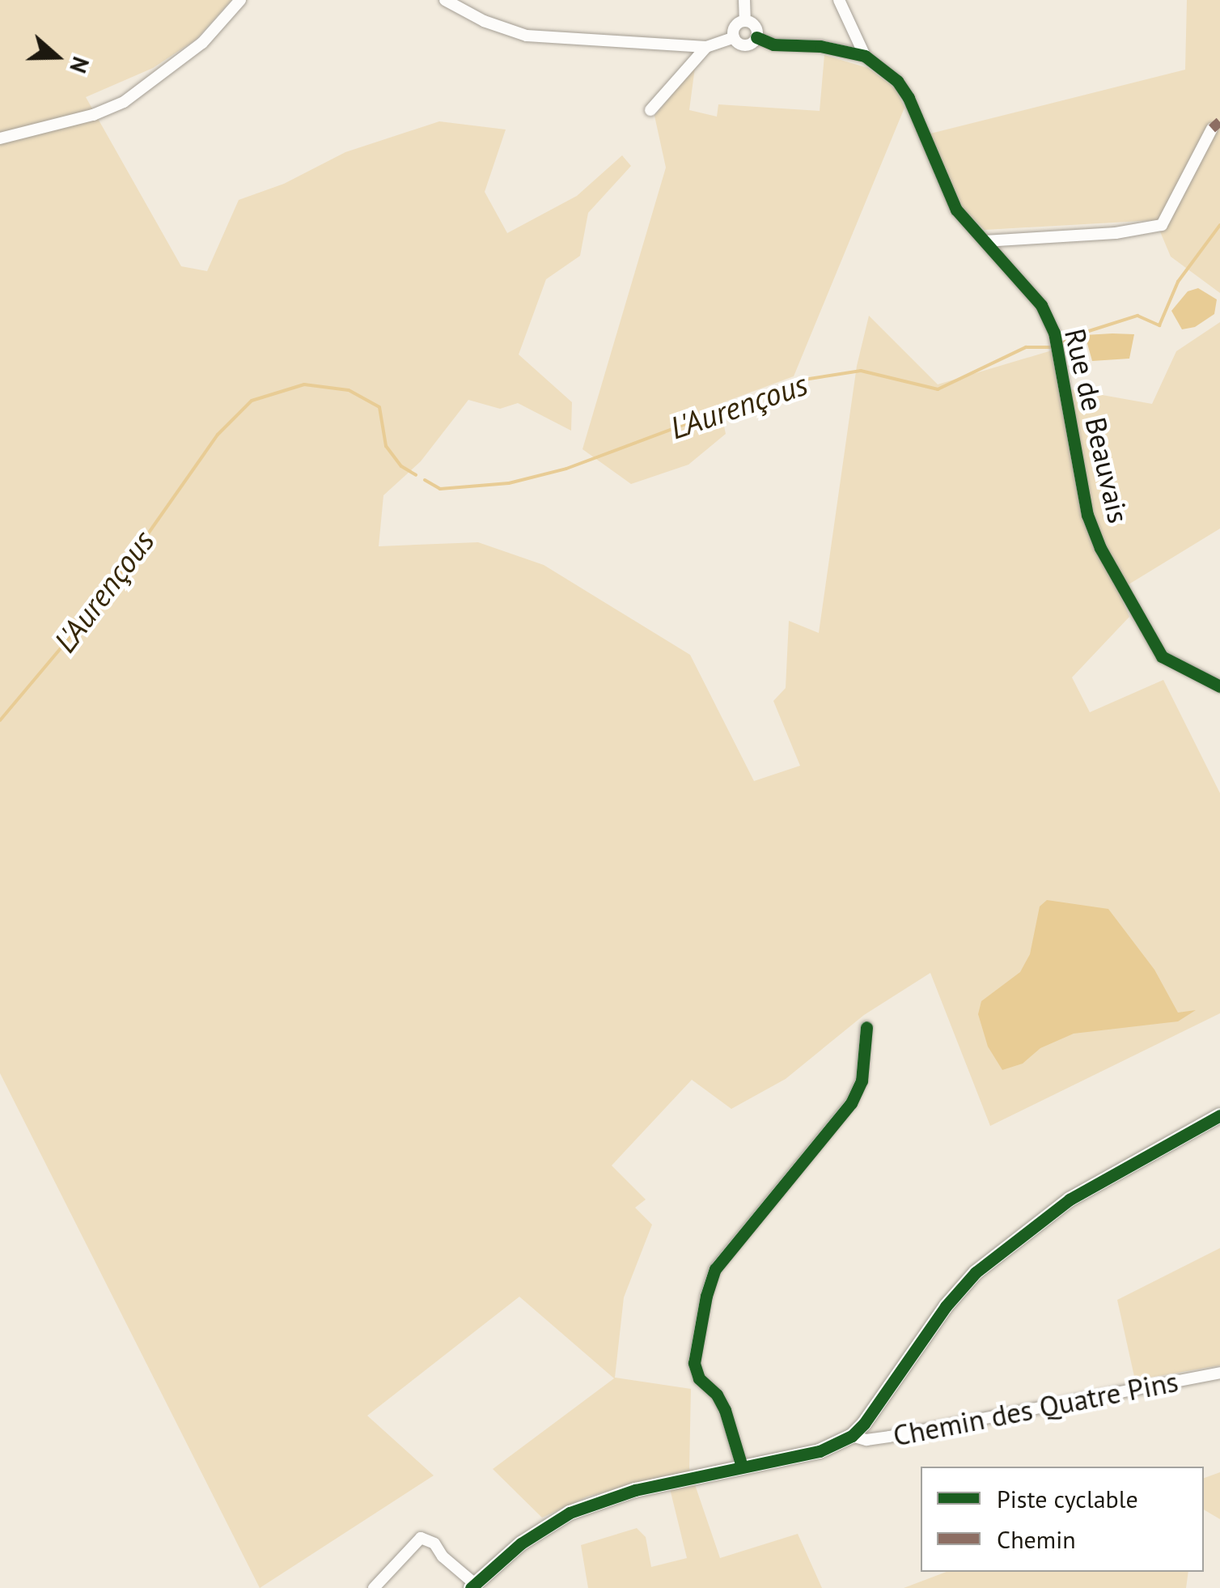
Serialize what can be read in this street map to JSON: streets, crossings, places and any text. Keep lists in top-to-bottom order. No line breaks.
{"streets":{"street":["Rue de Beauvais","Chemin des Quatre Pins"]},"water":["L'Aurençous"],"legend":["Piste cyclable","Chemin"],"north":"right"}
